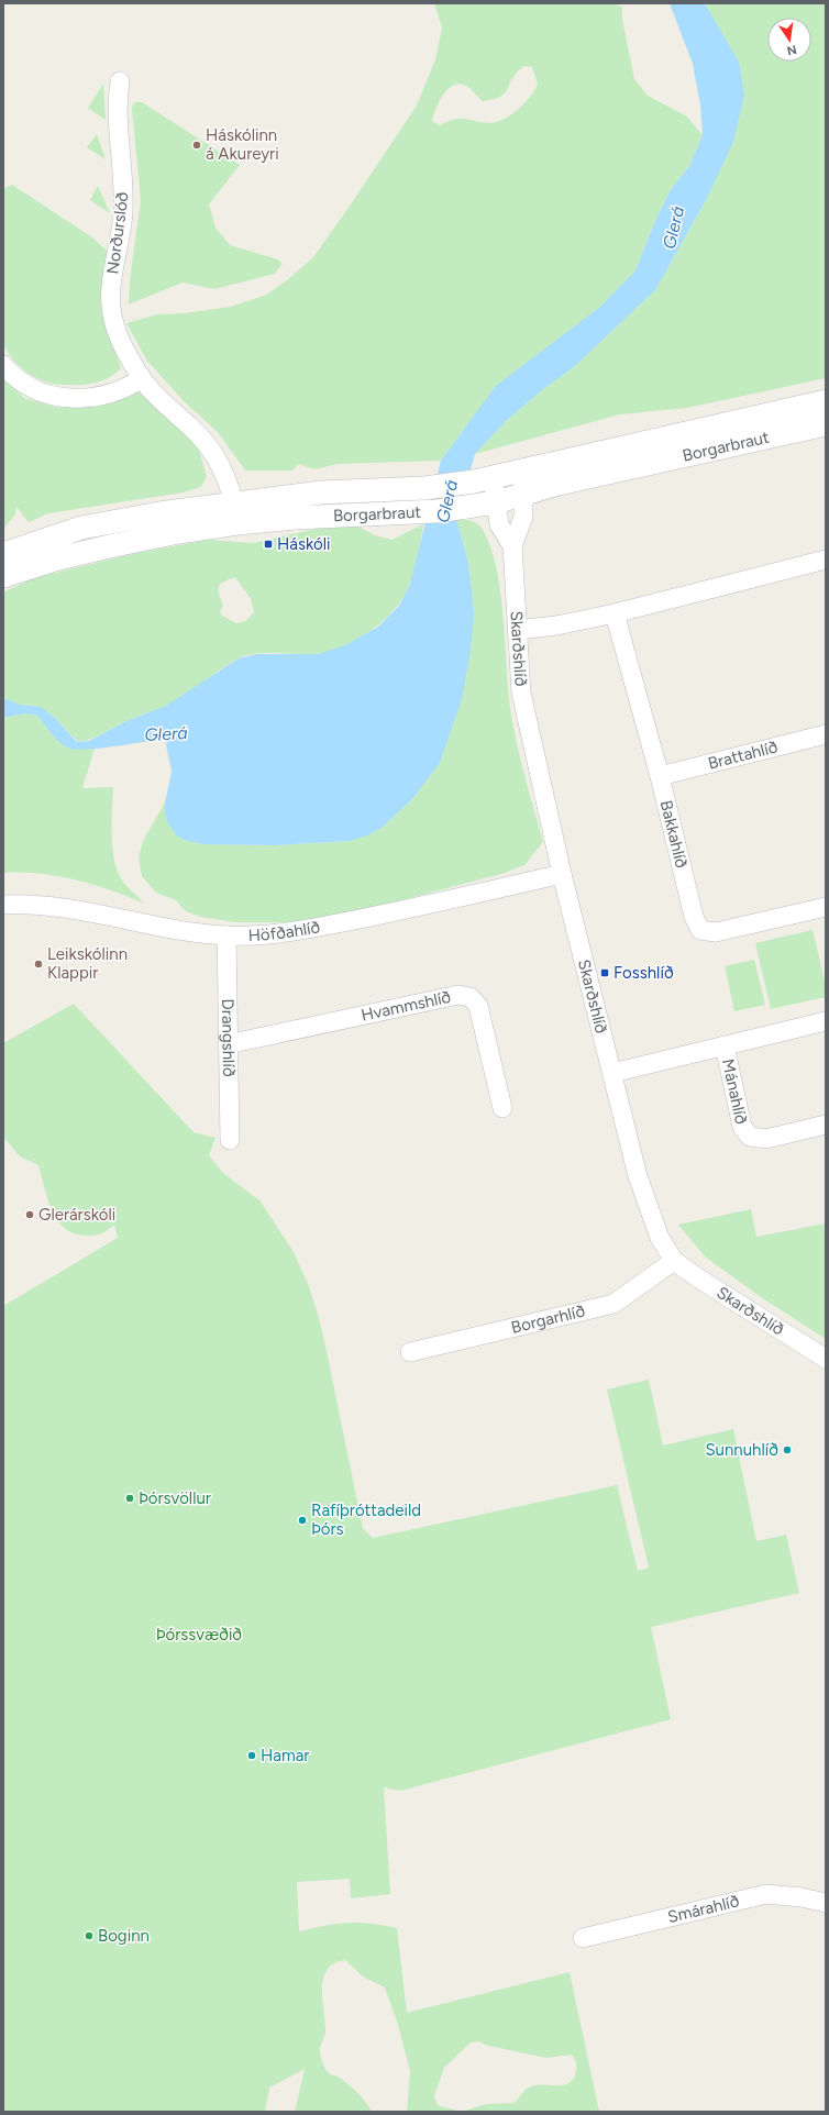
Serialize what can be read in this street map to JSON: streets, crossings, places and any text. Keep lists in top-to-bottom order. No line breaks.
{"streets":{"street":["Norðurslóð","Borgarbraut","Skarðshlíð","Brattahlíð","Bakkahlíð","Höfðahlíð","Hvammshlíð","Drangshlíð","Mánahlíð","Borgarhlíð","Smárahlíð"]},"crossings":[["Norðurslóð","Borgarbraut"],["Borgarbraut","Skarðshlíð"],["Skarðshlíð","Höfðahlíð"],["Skarðshlíð","Borgarhlíð"],["Brattahlíð","Bakkahlíð"],["Höfðahlíð","Drangshlíð"],["Hvammshlíð","Drangshlíð"]],"water":["Glerá"],"parks":["Þórssvæðið"],"places":{"other":["Háskólinn á Akureyri","Leikskólinn Klappir","Glerárskóli","Sunnuhlíð","Þórsvöllur","Rafíþróttadeild Þórs","Hamar","Boginn"],"transit":["Háskóli","Fosshlíð"]},"north":"bottom"}
